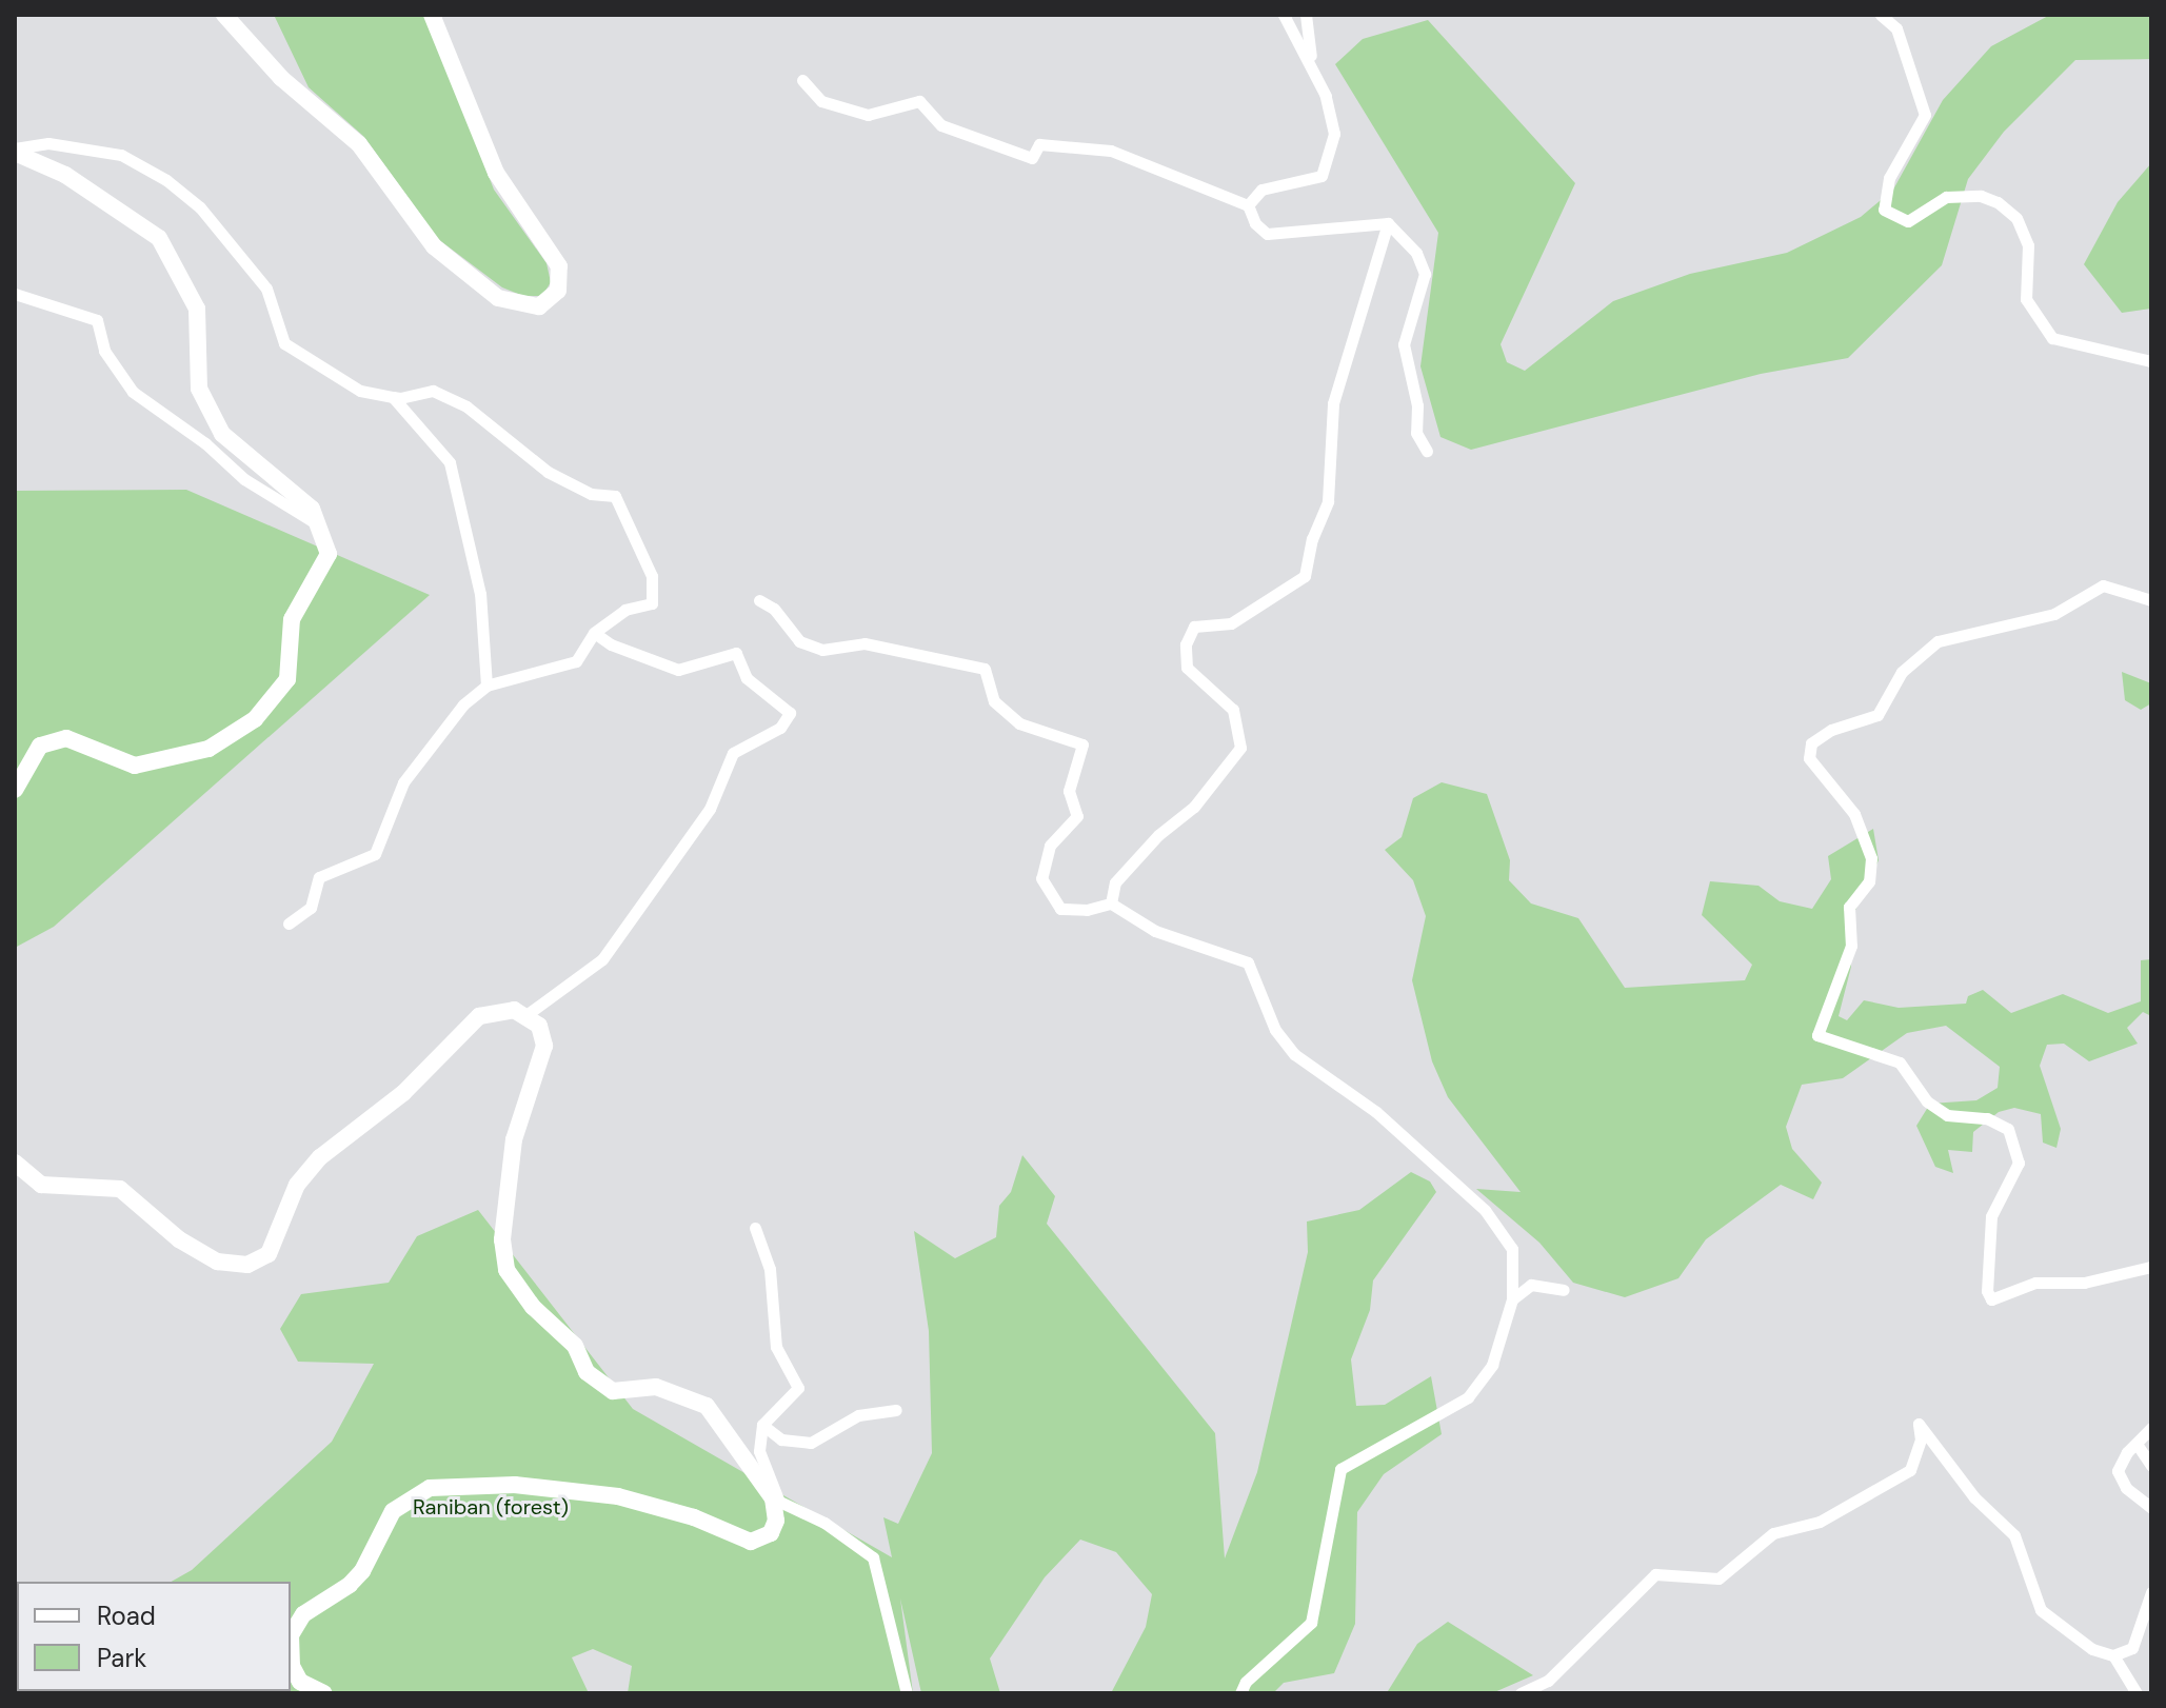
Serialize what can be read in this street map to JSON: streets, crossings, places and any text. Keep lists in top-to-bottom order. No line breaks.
{"parks":["Raniban (forest)"],"legend":["Road","Park"]}
